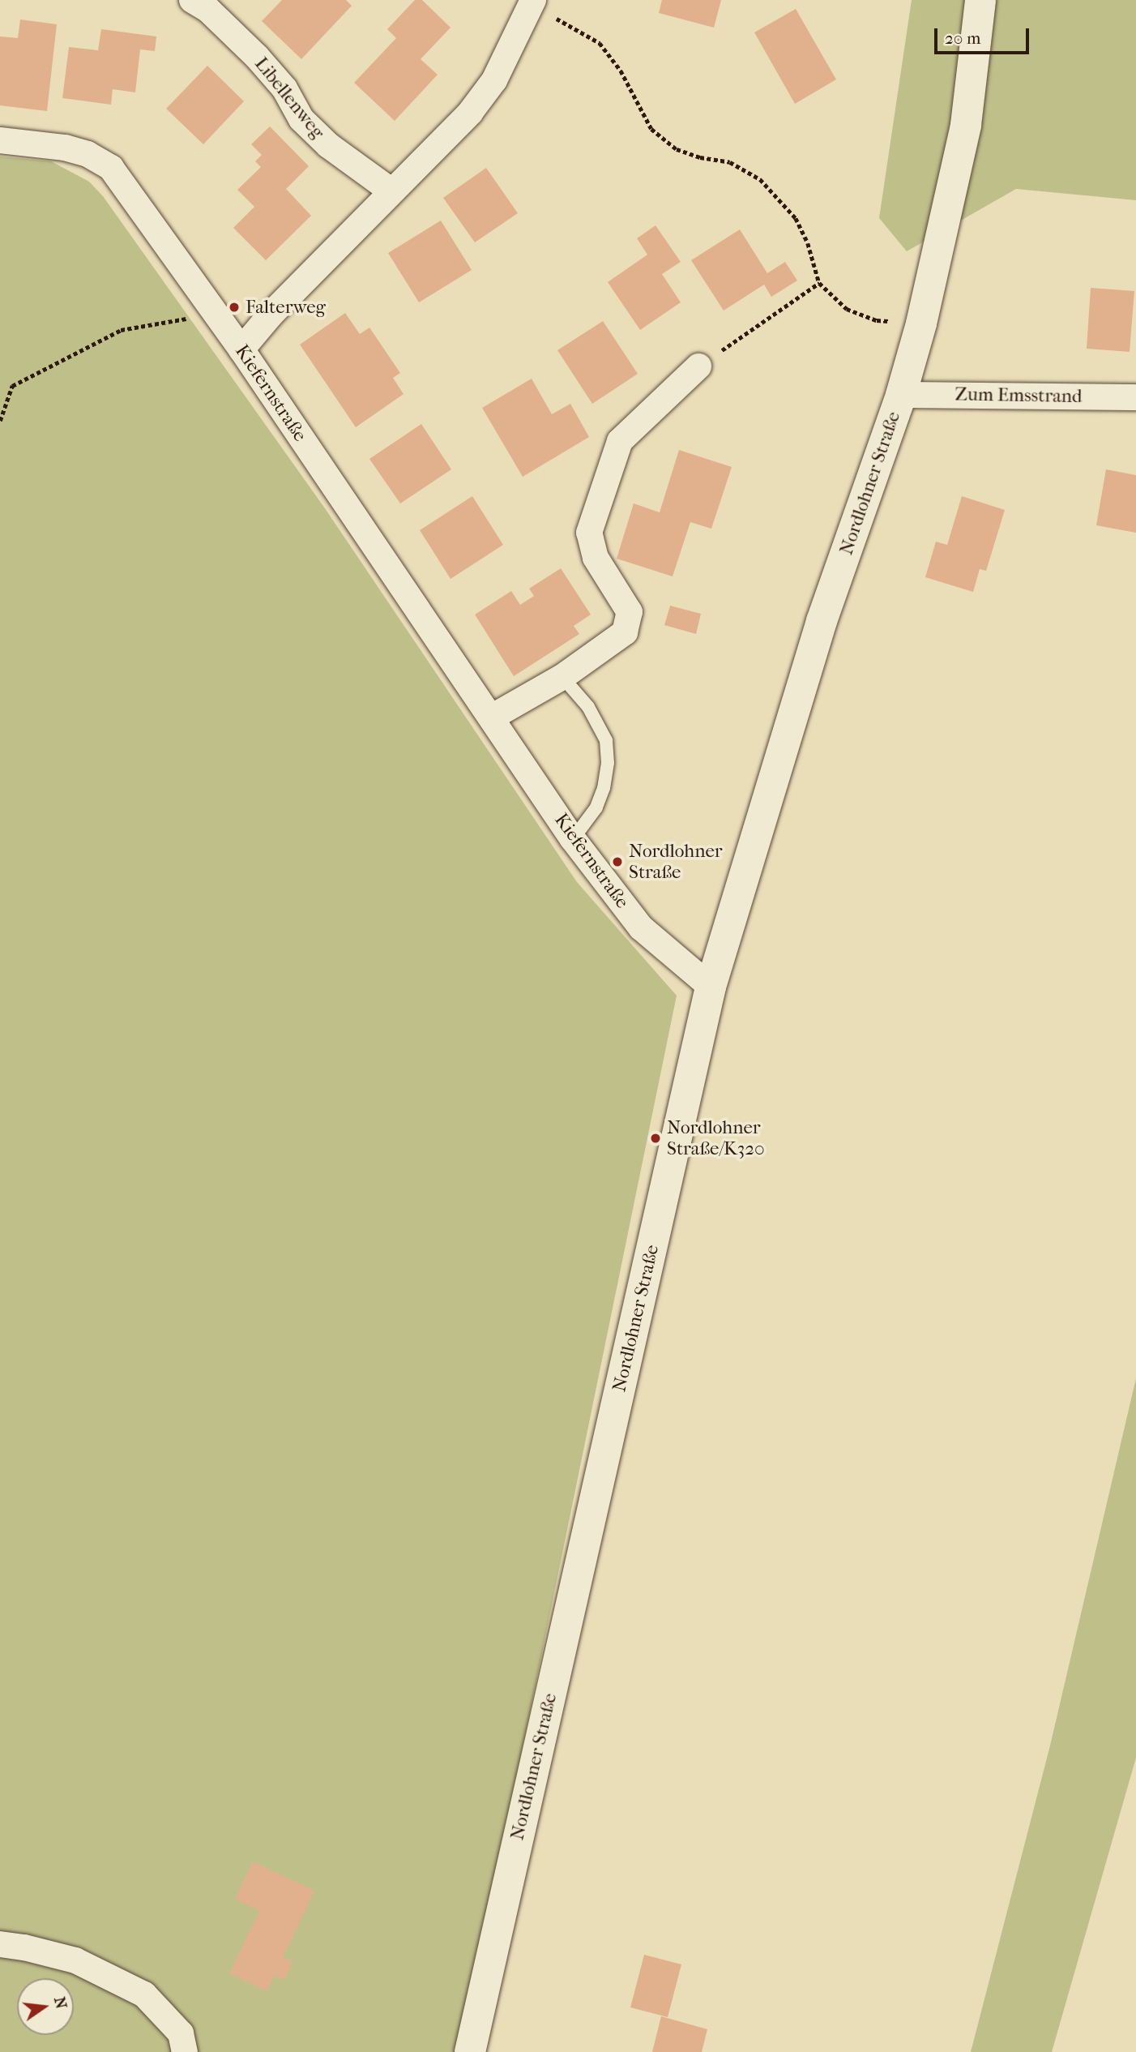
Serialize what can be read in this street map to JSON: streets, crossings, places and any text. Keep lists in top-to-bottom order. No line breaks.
{"streets":{"street":["Libellenweg","Kiefernstraße","Zum Emsstrand","Nordlohner Straße"]},"crossings":[["Kiefernstraße","Nordlohner Straße"],["Zum Emsstrand","Nordlohner Straße"]],"places":["Falterweg","Nordlohner Straße","Nordlohner Straße/K320"],"scale_bar":"20 m","north":"right"}
